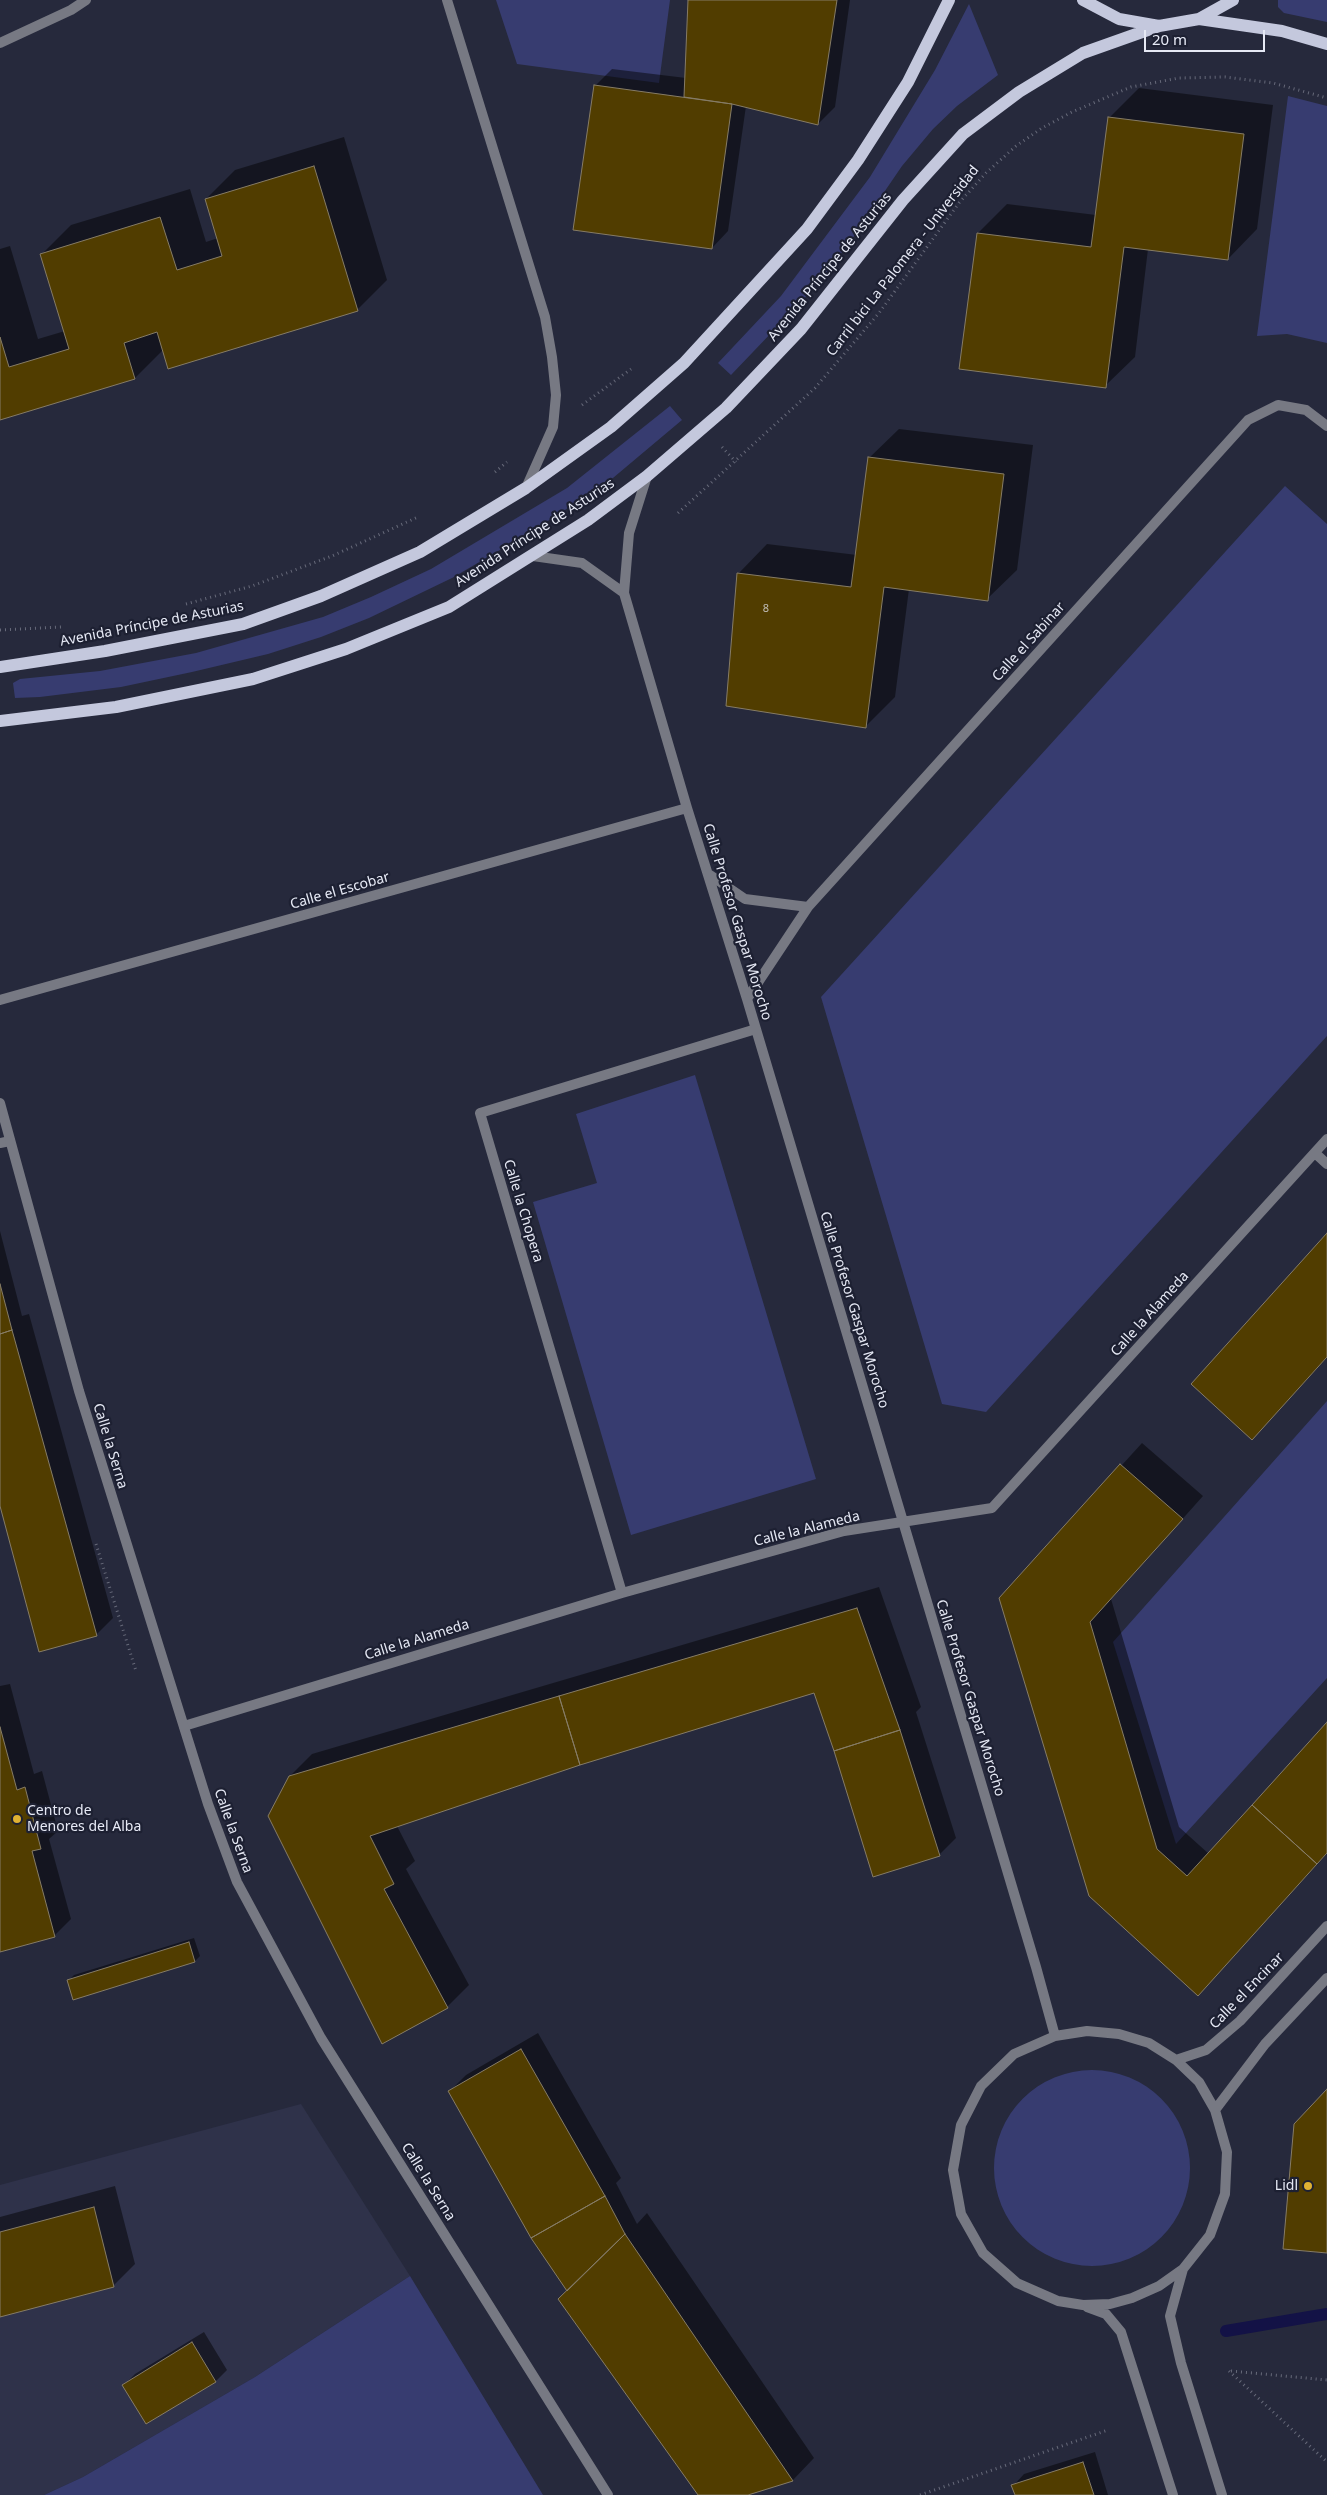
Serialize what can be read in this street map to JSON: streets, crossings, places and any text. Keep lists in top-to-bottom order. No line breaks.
{"streets":{"main road":["Avenida Príncipe de Asturias"],"street":["Calle el Sabinar","Calle el Escobar","Calle Profesor Gaspar Morocho","Calle la Chopera","Calle la Alameda","Calle la Serna","Calle el Encinar"],"path":["Carril bici La Palomera - Universidad"]},"crossings":[["Avenida Príncipe de Asturias","Calle Profesor Gaspar Morocho"],["Calle el Sabinar","Calle Profesor Gaspar Morocho"],["Calle el Escobar","Calle Profesor Gaspar Morocho"],["Calle Profesor Gaspar Morocho","Calle la Chopera"],["Calle Profesor Gaspar Morocho","Calle la Alameda"],["Calle la Chopera","Calle la Alameda"],["Calle la Alameda","Calle la Serna"]],"places":["Centro de Menores del Alba","Lidl"],"house_numbers":["8"],"scale_bar":"20 m"}
